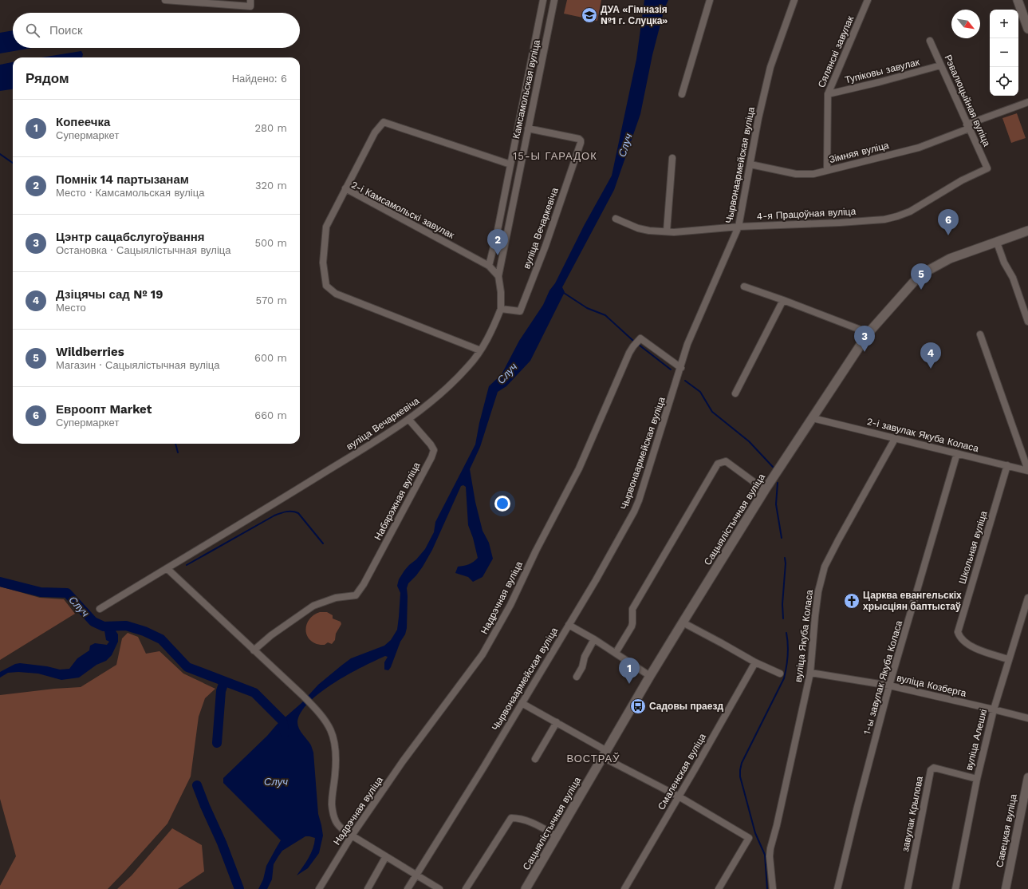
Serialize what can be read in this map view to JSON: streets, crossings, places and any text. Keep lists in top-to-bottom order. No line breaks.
{"streets":{"main road":["Сацыялістычная вуліца"],"street":["Сялянскі завулак","Тупіковы завулак","Камсамольская вуліца","Рэвалюцыйная вуліца","Зімняя вуліца","Чырвонаармейская вуліца","2-і Камсамольскі завулак","4-я Працоўная вуліца","вуліца Вечаркевіча","2-і завулак Якуба Коласа","Набярэжная вуліца","Школьная вуліца","Надрэчная вуліца","вуліца Якуба Коласа","1-ы завулак Якуба Коласа","вуліца Козберга","вуліца Алешкі","Смаленская вуліца","завулак Крылова","Савецкая вуліца"]},"crossings":[["Сялянскі завулак","Тупіковы завулак"],["Сялянскі завулак","Зімняя вуліца"],["Тупіковы завулак","Рэвалюцыйная вуліца"],["Камсамольская вуліца","2-і Камсамольскі завулак"],["Камсамольская вуліца","вуліца Вечаркевіча"],["Рэвалюцыйная вуліца","Зімняя вуліца"],["Рэвалюцыйная вуліца","4-я Працоўная вуліца"],["Зімняя вуліца","Чырвонаармейская вуліца"],["Чырвонаармейская вуліца","4-я Працоўная вуліца"],["Чырвонаармейская вуліца","Надрэчная вуліца"],["2-і Камсамольскі завулак","вуліца Вечаркевіча"],["вуліца Вечаркевіча","Набярэжная вуліца"],["2-і завулак Якуба Коласа","Сацыялістычная вуліца"],["2-і завулак Якуба Коласа","Школьная вуліца"],["2-і завулак Якуба Коласа","вуліца Якуба Коласа"],["2-і завулак Якуба Коласа","1-ы завулак Якуба Коласа"],["Школьная вуліца","вуліца Алешкі"],["вуліца Якуба Коласа","вуліца Козберга"],["1-ы завулак Якуба Коласа","вуліца Козберга"],["вуліца Козберга","вуліца Алешкі"],["вуліца Алешкі","завулак Крылова"]],"districts":["15-Ы ГАРАДОК","ВОСТРАЎ"],"water":["Случ"],"places":{"school or university":["ДУА «Гімназія №1 г. Слуцка»"],"church":["Царква евангельскіх хрысціян баптыстаў"],"bus stop":["Садовы праезд"]},"north":"bottom right","page":{"map_buttons":["+","−"],"search":"Поиск","heading":["Рядом","Найдено: 6"],"list":[{"mark":"1","name":"Копеечка","note":"Супермаркет","value":"280 m"},{"mark":"2","name":"Помнік 14 партызанам","note":"Место · Камсамольская вуліца","value":"320 m"},{"mark":"3","name":"Цэнтр сацабслугоўвання","note":"Остановка · Сацыялістычная вуліца","value":"500 m"},{"mark":"4","name":"Дзіцячы сад № 19","note":"Место","value":"570 m"},{"mark":"5","name":"Wildberries","note":"Магазин · Сацыялістычная вуліца","value":"600 m"},{"mark":"6","name":"Евроопт Market","note":"Супермаркет","value":"660 m"}],"pins":["6","2","5","3","4","1"]}}
